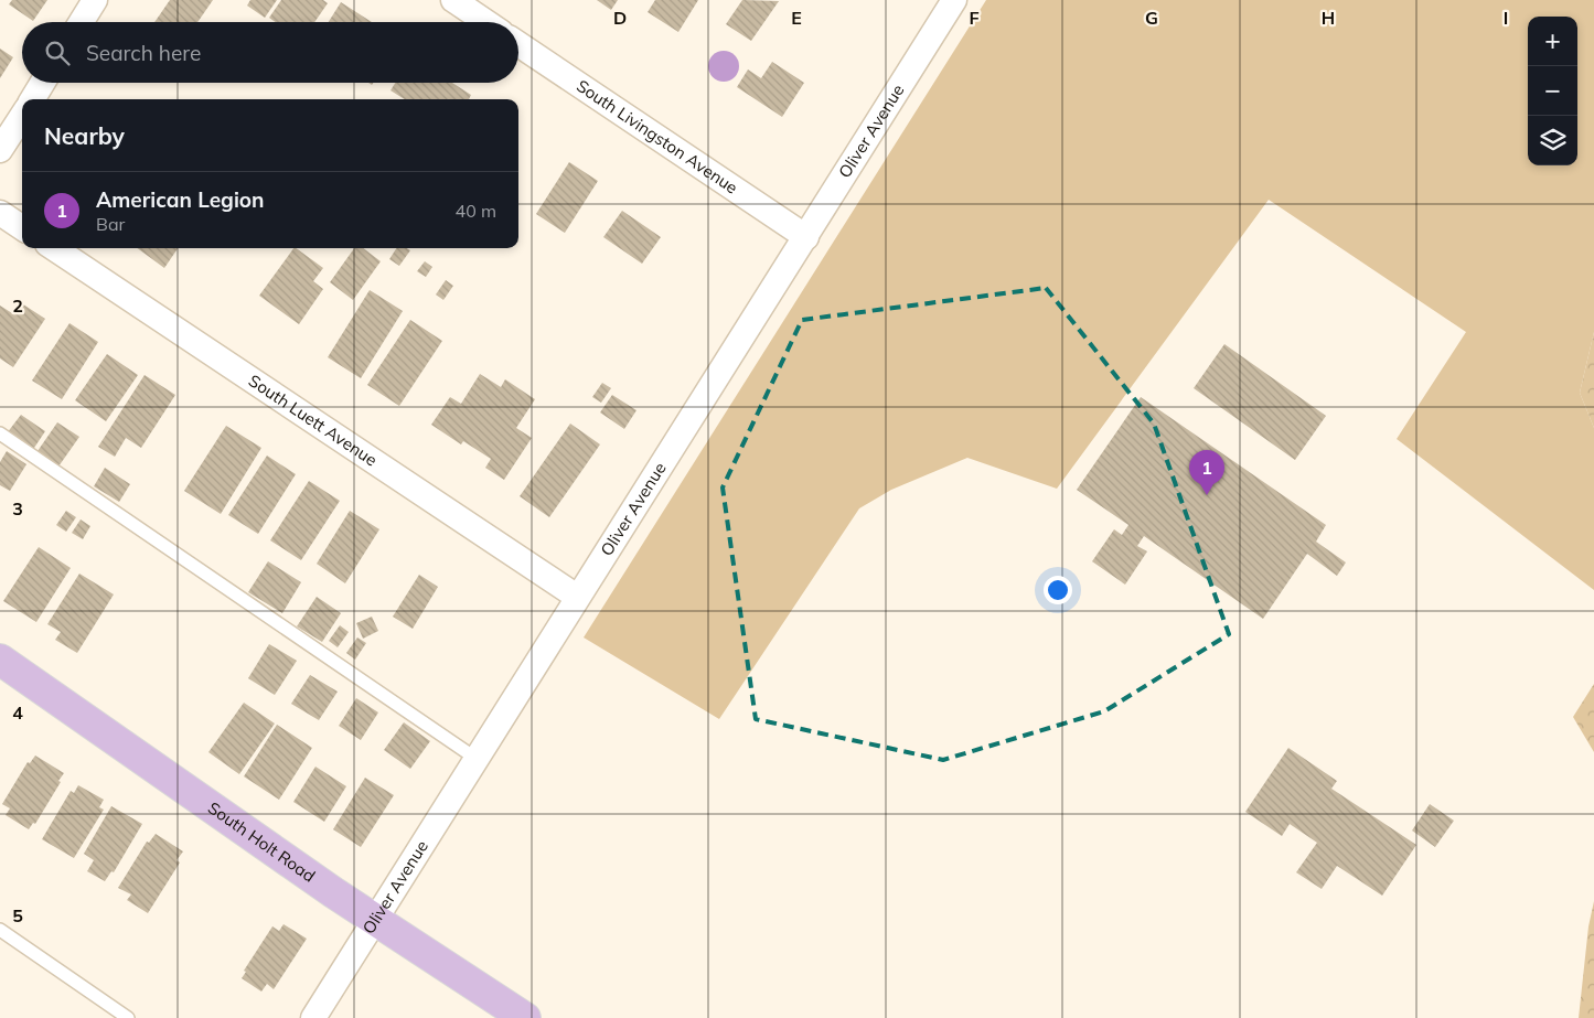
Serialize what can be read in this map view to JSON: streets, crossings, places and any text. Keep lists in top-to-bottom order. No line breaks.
{"streets":{"main road":["South Holt Road"],"street":["Oliver Avenue","South Livingston Avenue","South Luett Avenue"]},"crossings":[["Oliver Avenue","South Livingston Avenue"],["Oliver Avenue","South Luett Avenue"],["Oliver Avenue","South Holt Road"]],"page":{"map_buttons":["+","−"],"search":"Search here","heading":"Nearby","list":[{"mark":"1","name":"American Legion","note":"Bar","value":"40 m"}],"pins":"1"},"grid":{"columns":["D","E","F","G","H","I"],"rows":["2","3","4","5"]}}
